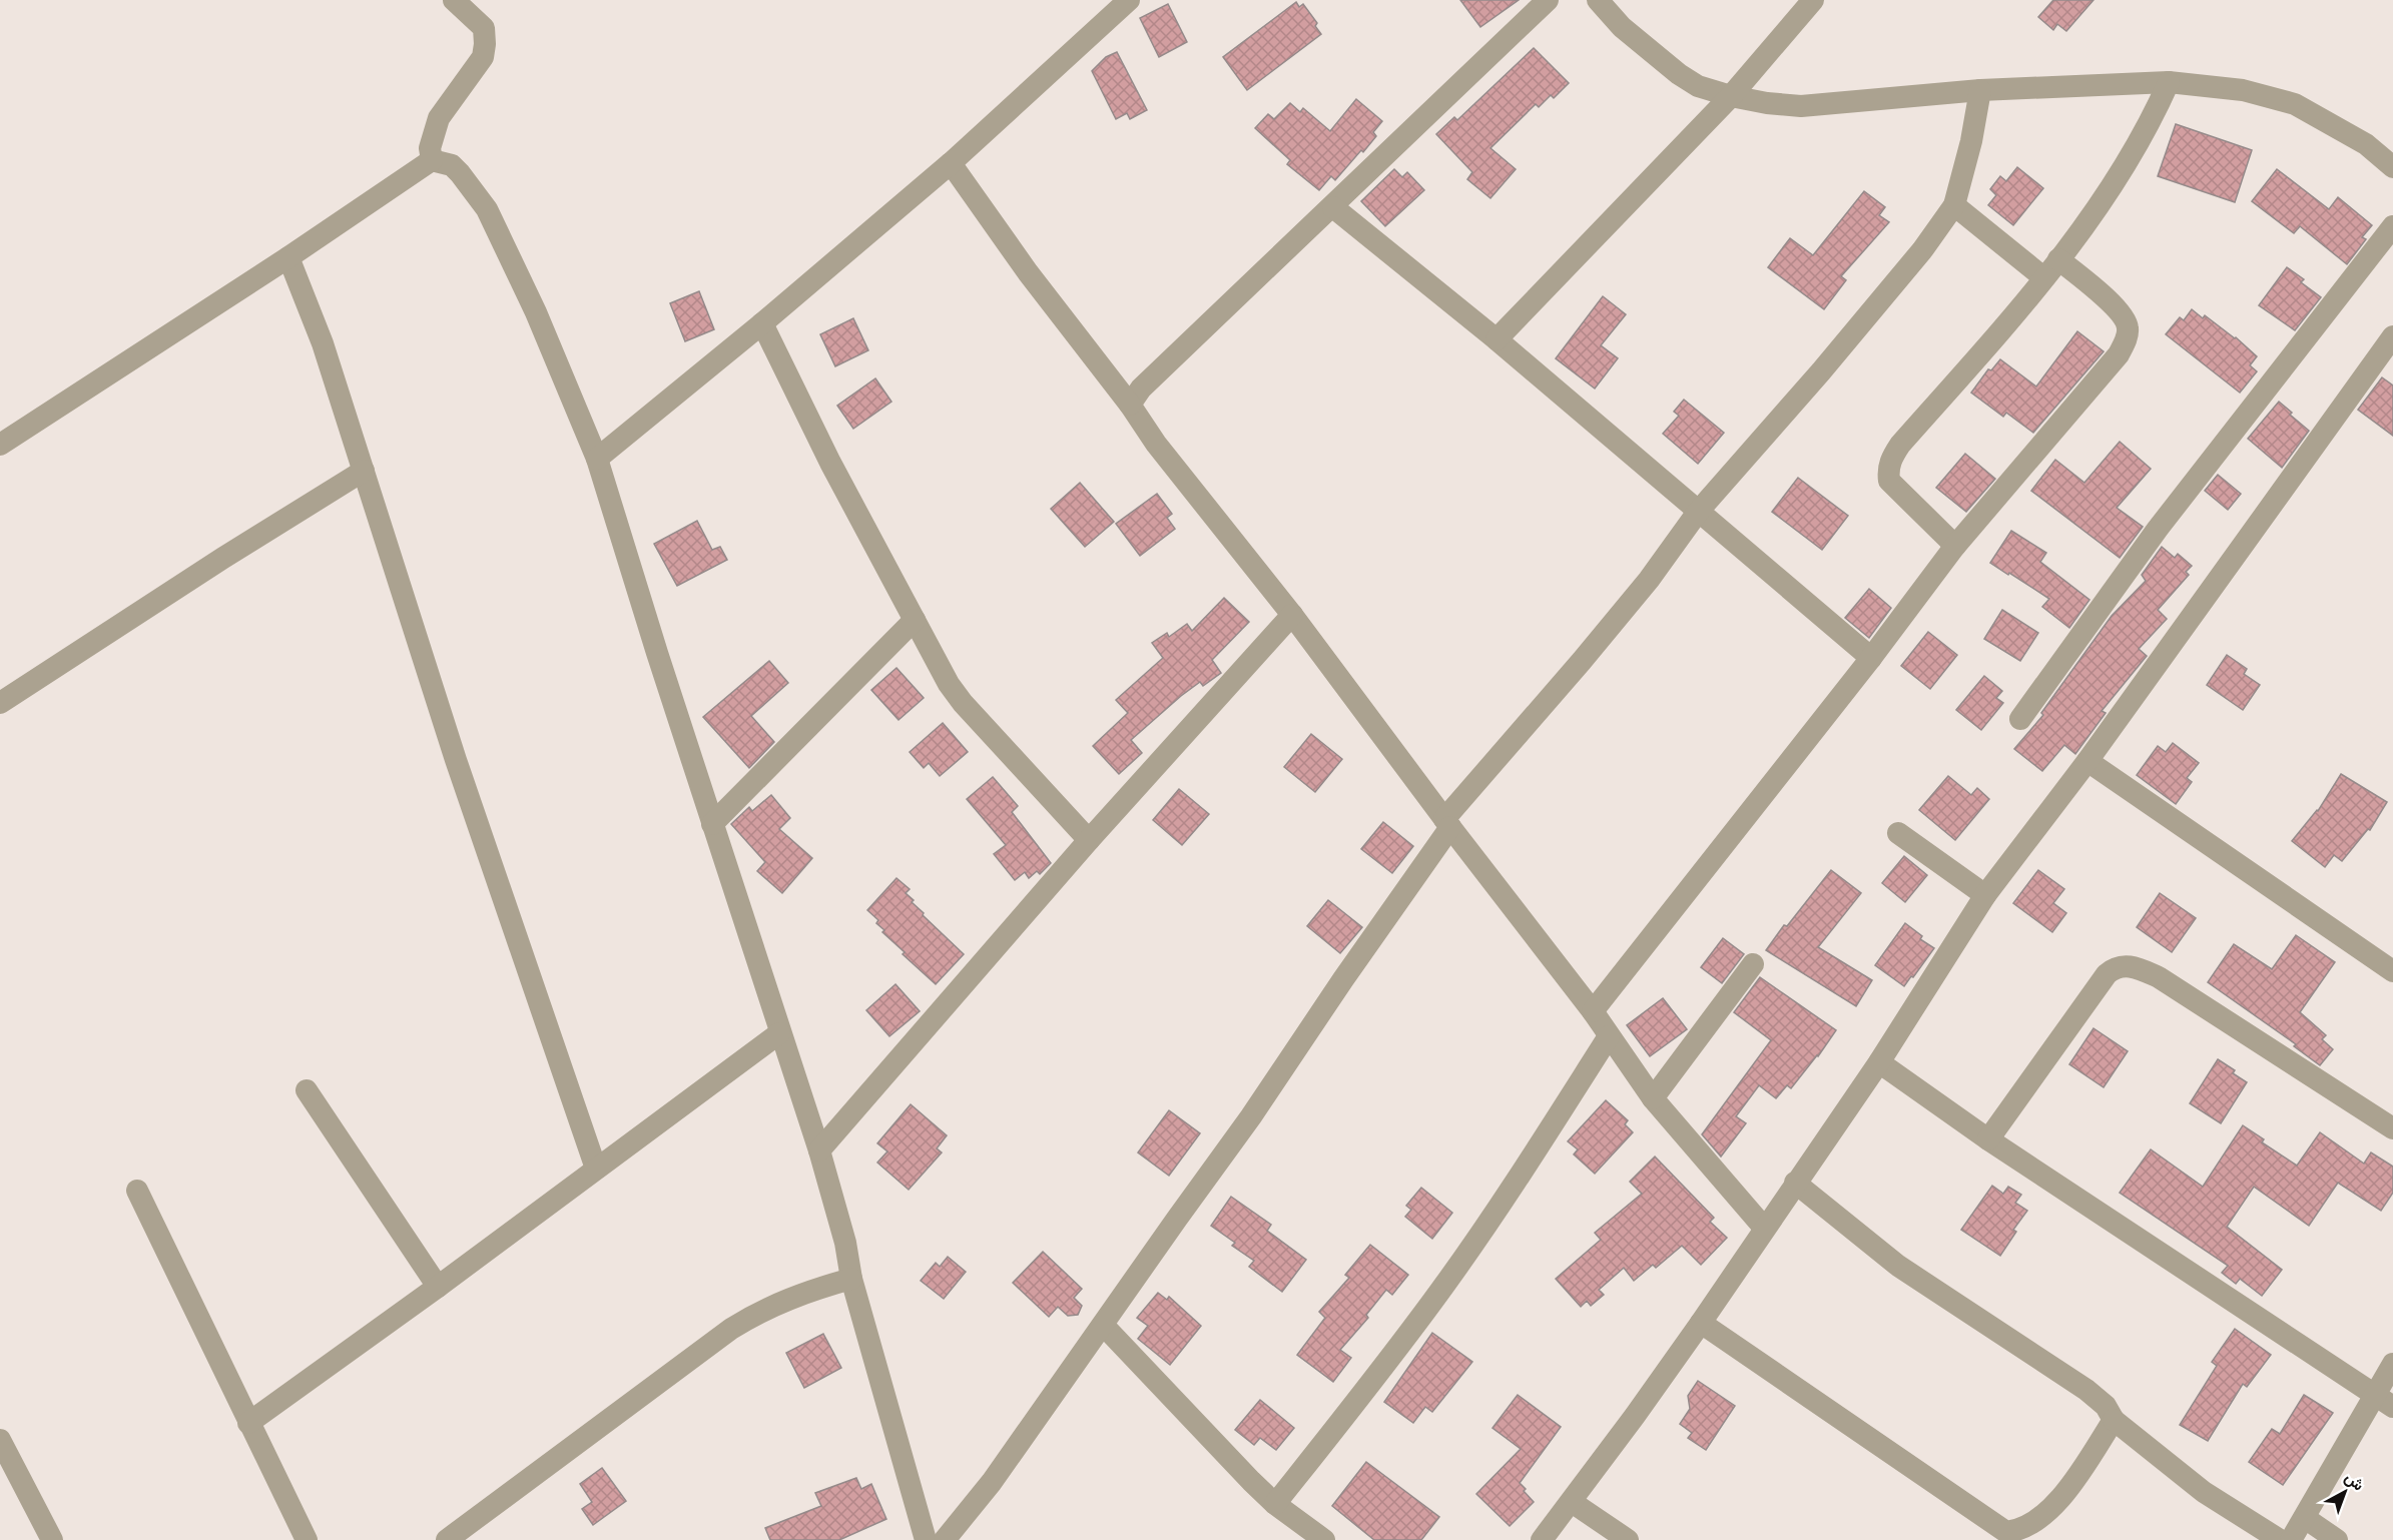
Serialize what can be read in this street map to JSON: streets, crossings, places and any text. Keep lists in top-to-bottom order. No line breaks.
{"north":"top right"}
